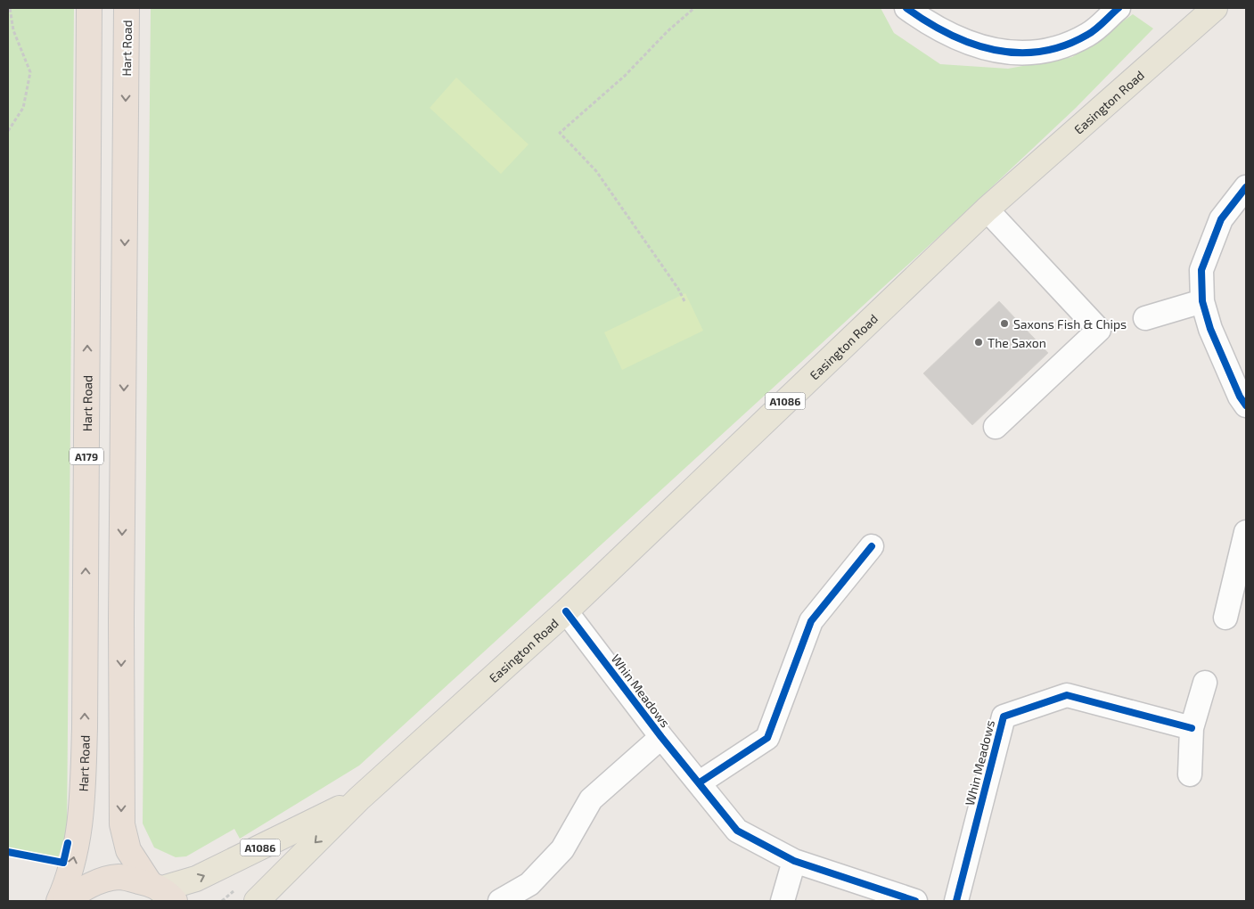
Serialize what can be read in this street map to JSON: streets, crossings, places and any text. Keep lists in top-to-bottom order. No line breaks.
{"streets":{"highway":["Hart Road","A179"],"main road":["Easington Road","A1086"],"street":["Whin Meadows"]},"crossings":[["Hart Road","Easington Road"],["Easington Road","Whin Meadows"]],"places":["Saxons Fish & Chips","The Saxon"]}
